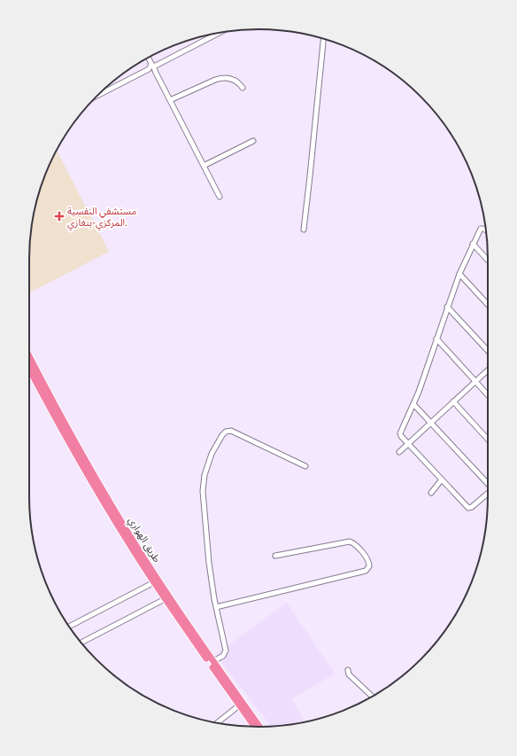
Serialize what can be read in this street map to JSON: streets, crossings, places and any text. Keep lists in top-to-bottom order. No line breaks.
{"streets":{"highway":["طريق الهواري"]},"places":{"health":["مستشفي النفسية المركزي-بنغازي."]}}
